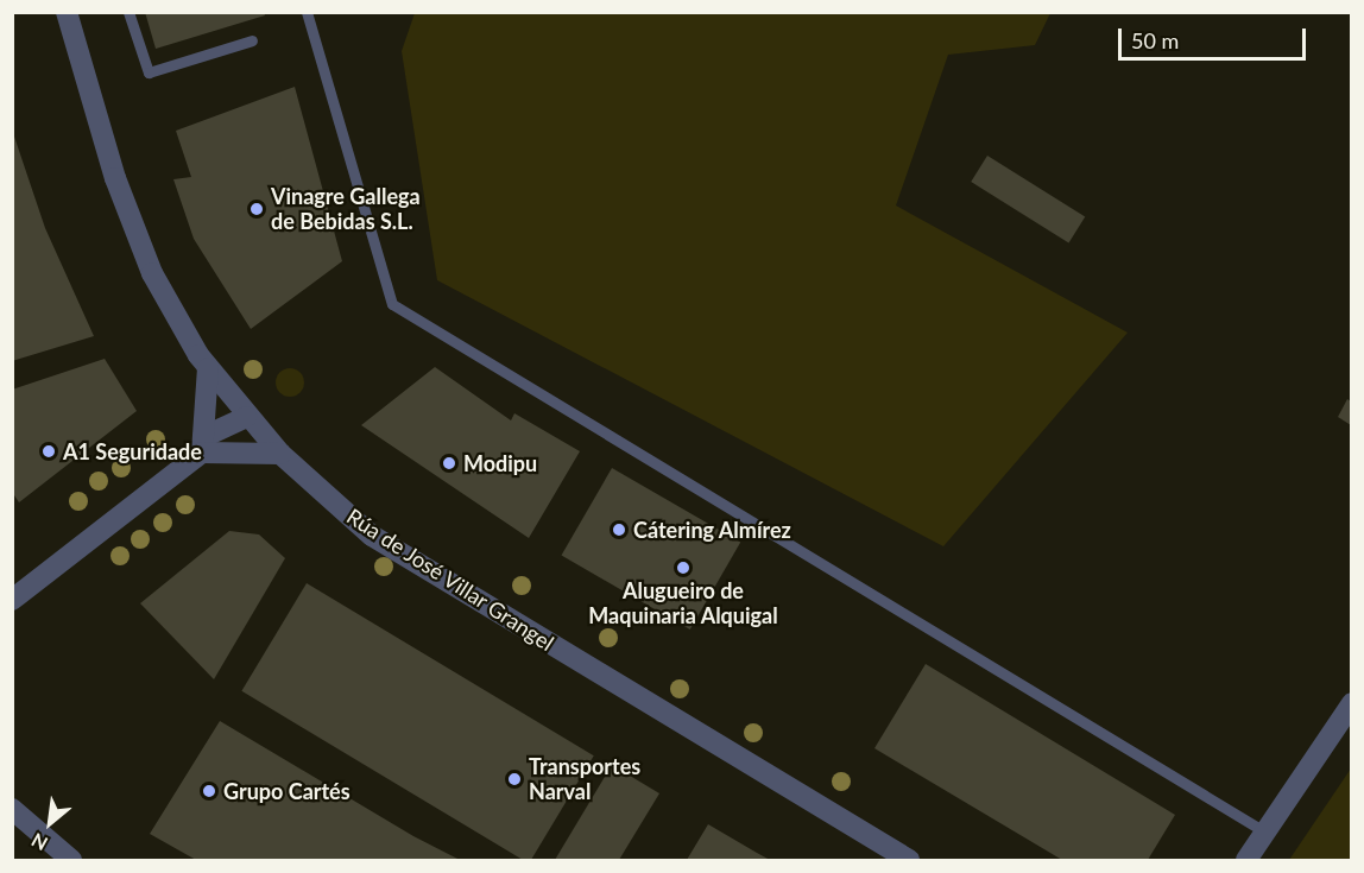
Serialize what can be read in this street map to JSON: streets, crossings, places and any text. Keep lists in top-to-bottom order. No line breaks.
{"streets":{"street":["Rúa de José Villar Grangel"]},"places":["Vinagre Gallega de Bebidas S.L.","A1 Seguridade","Modipu","Cátering Almírez","Alugueiro de Maquinaria Alquigal","Transportes Narval","Grupo Cartés"],"scale_bar":"50 m","north":"bottom left"}
